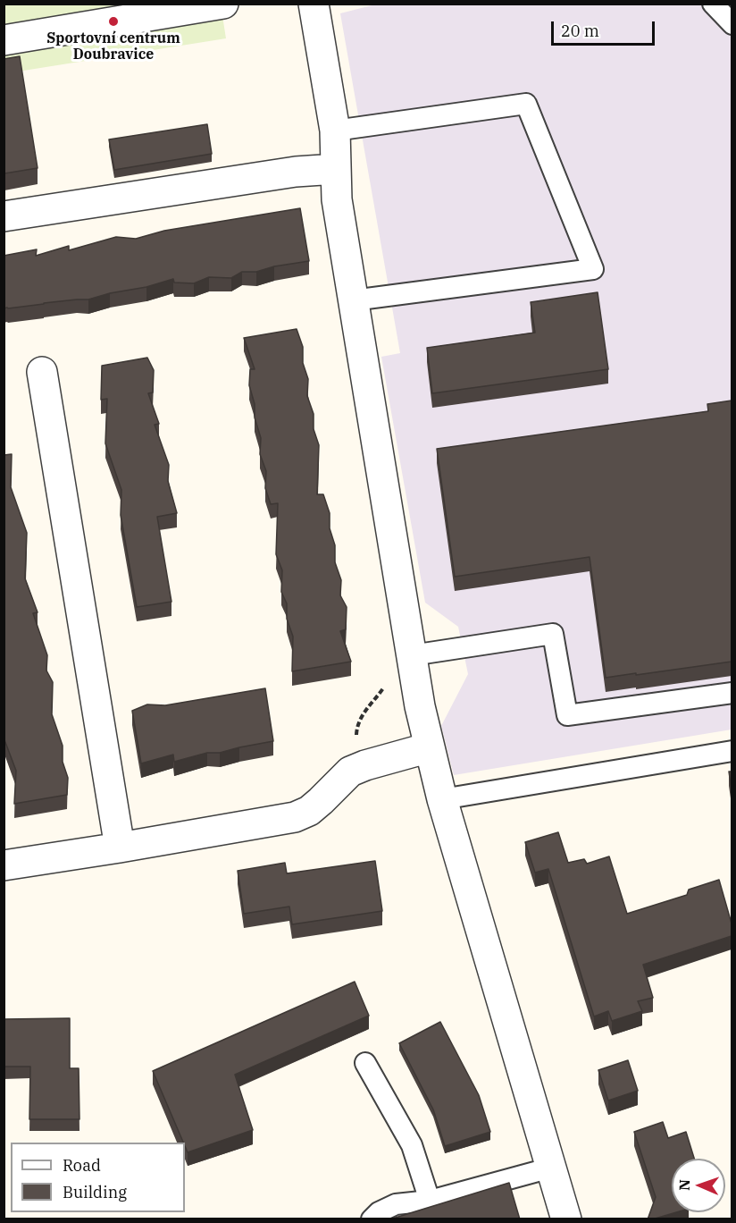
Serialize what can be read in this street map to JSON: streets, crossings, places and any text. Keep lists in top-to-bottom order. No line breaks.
{"places":["Sportovní centrum Doubravice"],"legend":["Road","Building"],"scale_bar":"20 m","north":"left"}
